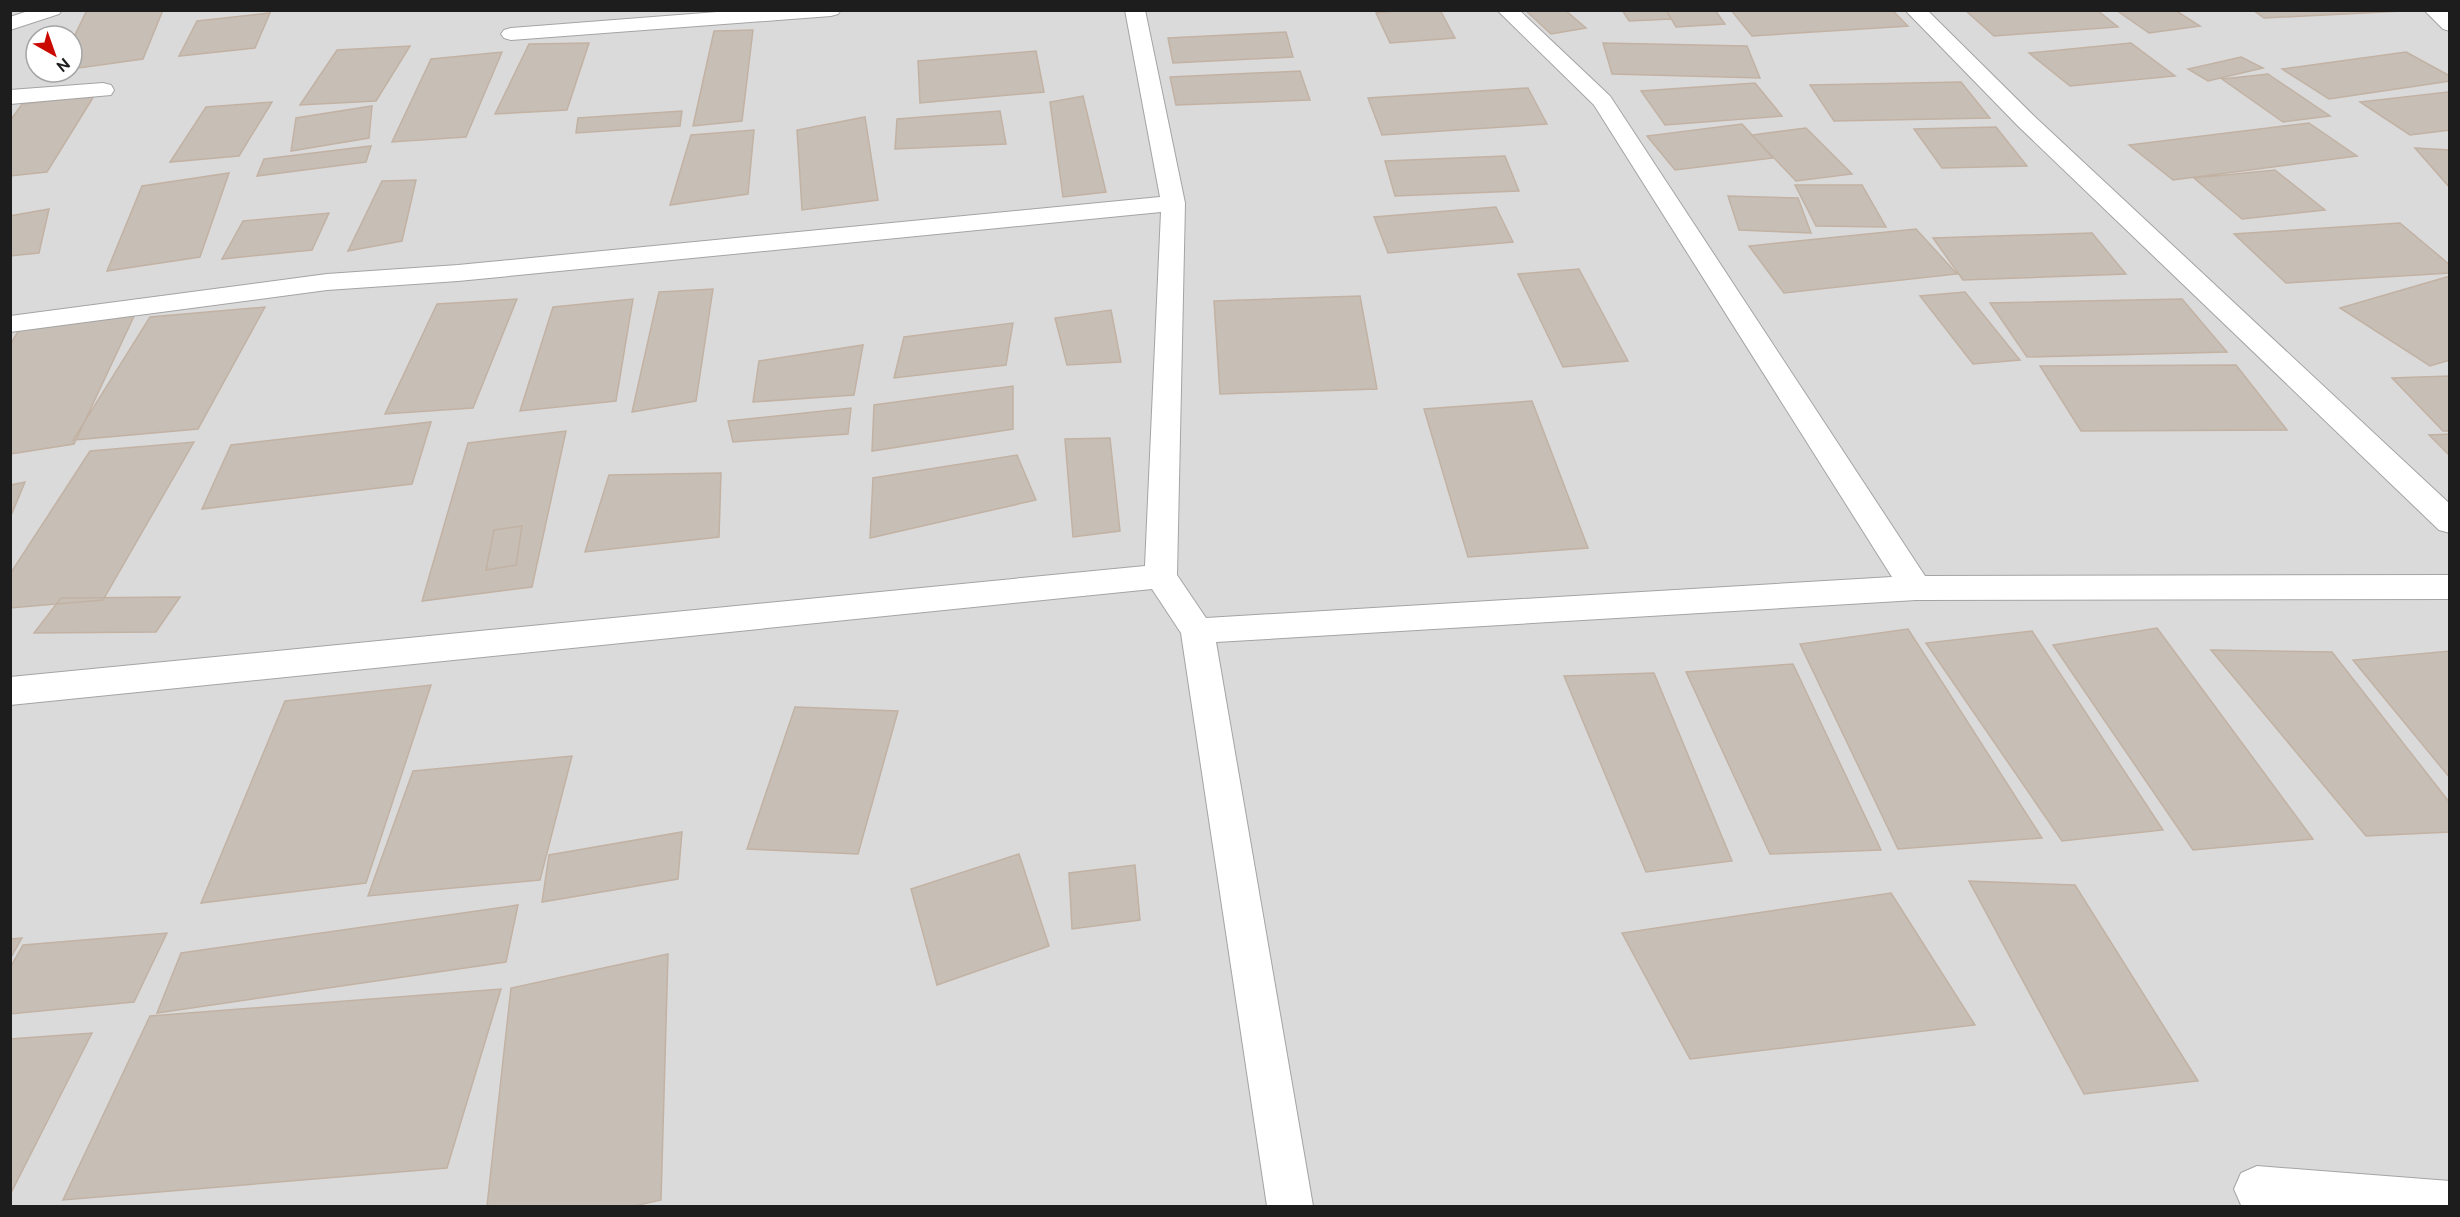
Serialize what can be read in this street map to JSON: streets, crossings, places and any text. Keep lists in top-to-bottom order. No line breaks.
{"north":"bottom right"}
